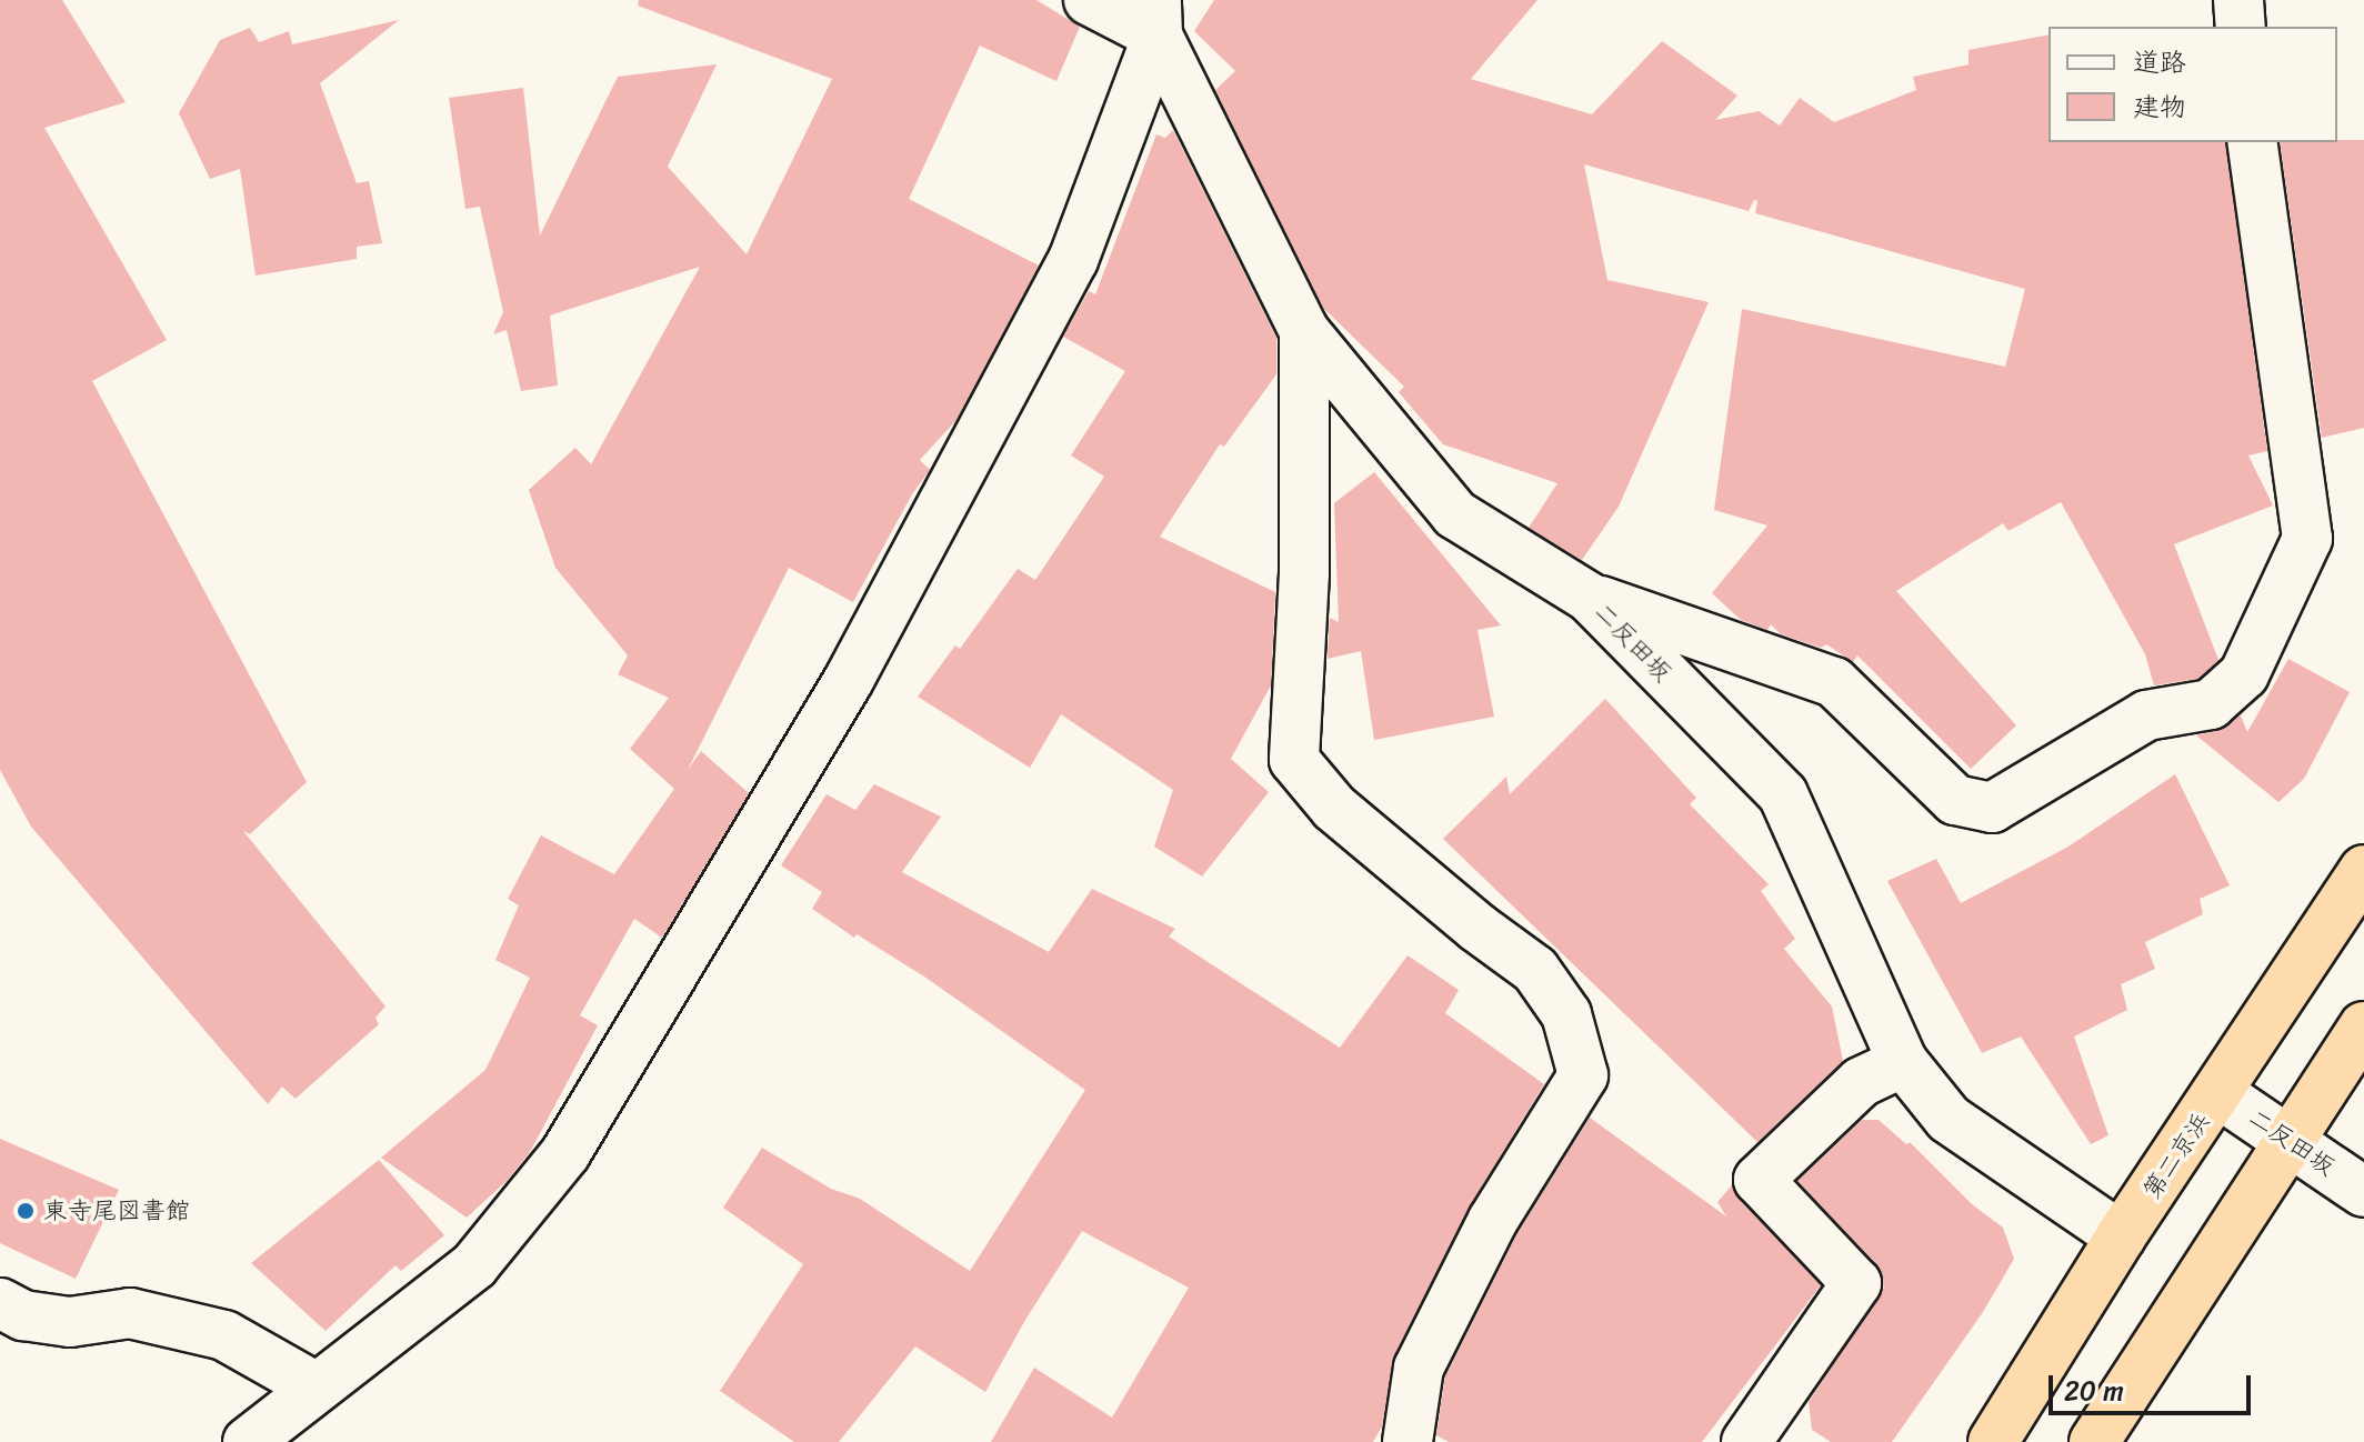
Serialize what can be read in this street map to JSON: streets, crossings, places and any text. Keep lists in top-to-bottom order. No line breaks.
{"streets":{"highway":["第二京浜"],"street":["二反田坂"]},"crossings":[["二反田坂","第二京浜"]],"places":["東寺尾図書館"],"legend":["道路","建物"],"scale_bar":"20 m"}
